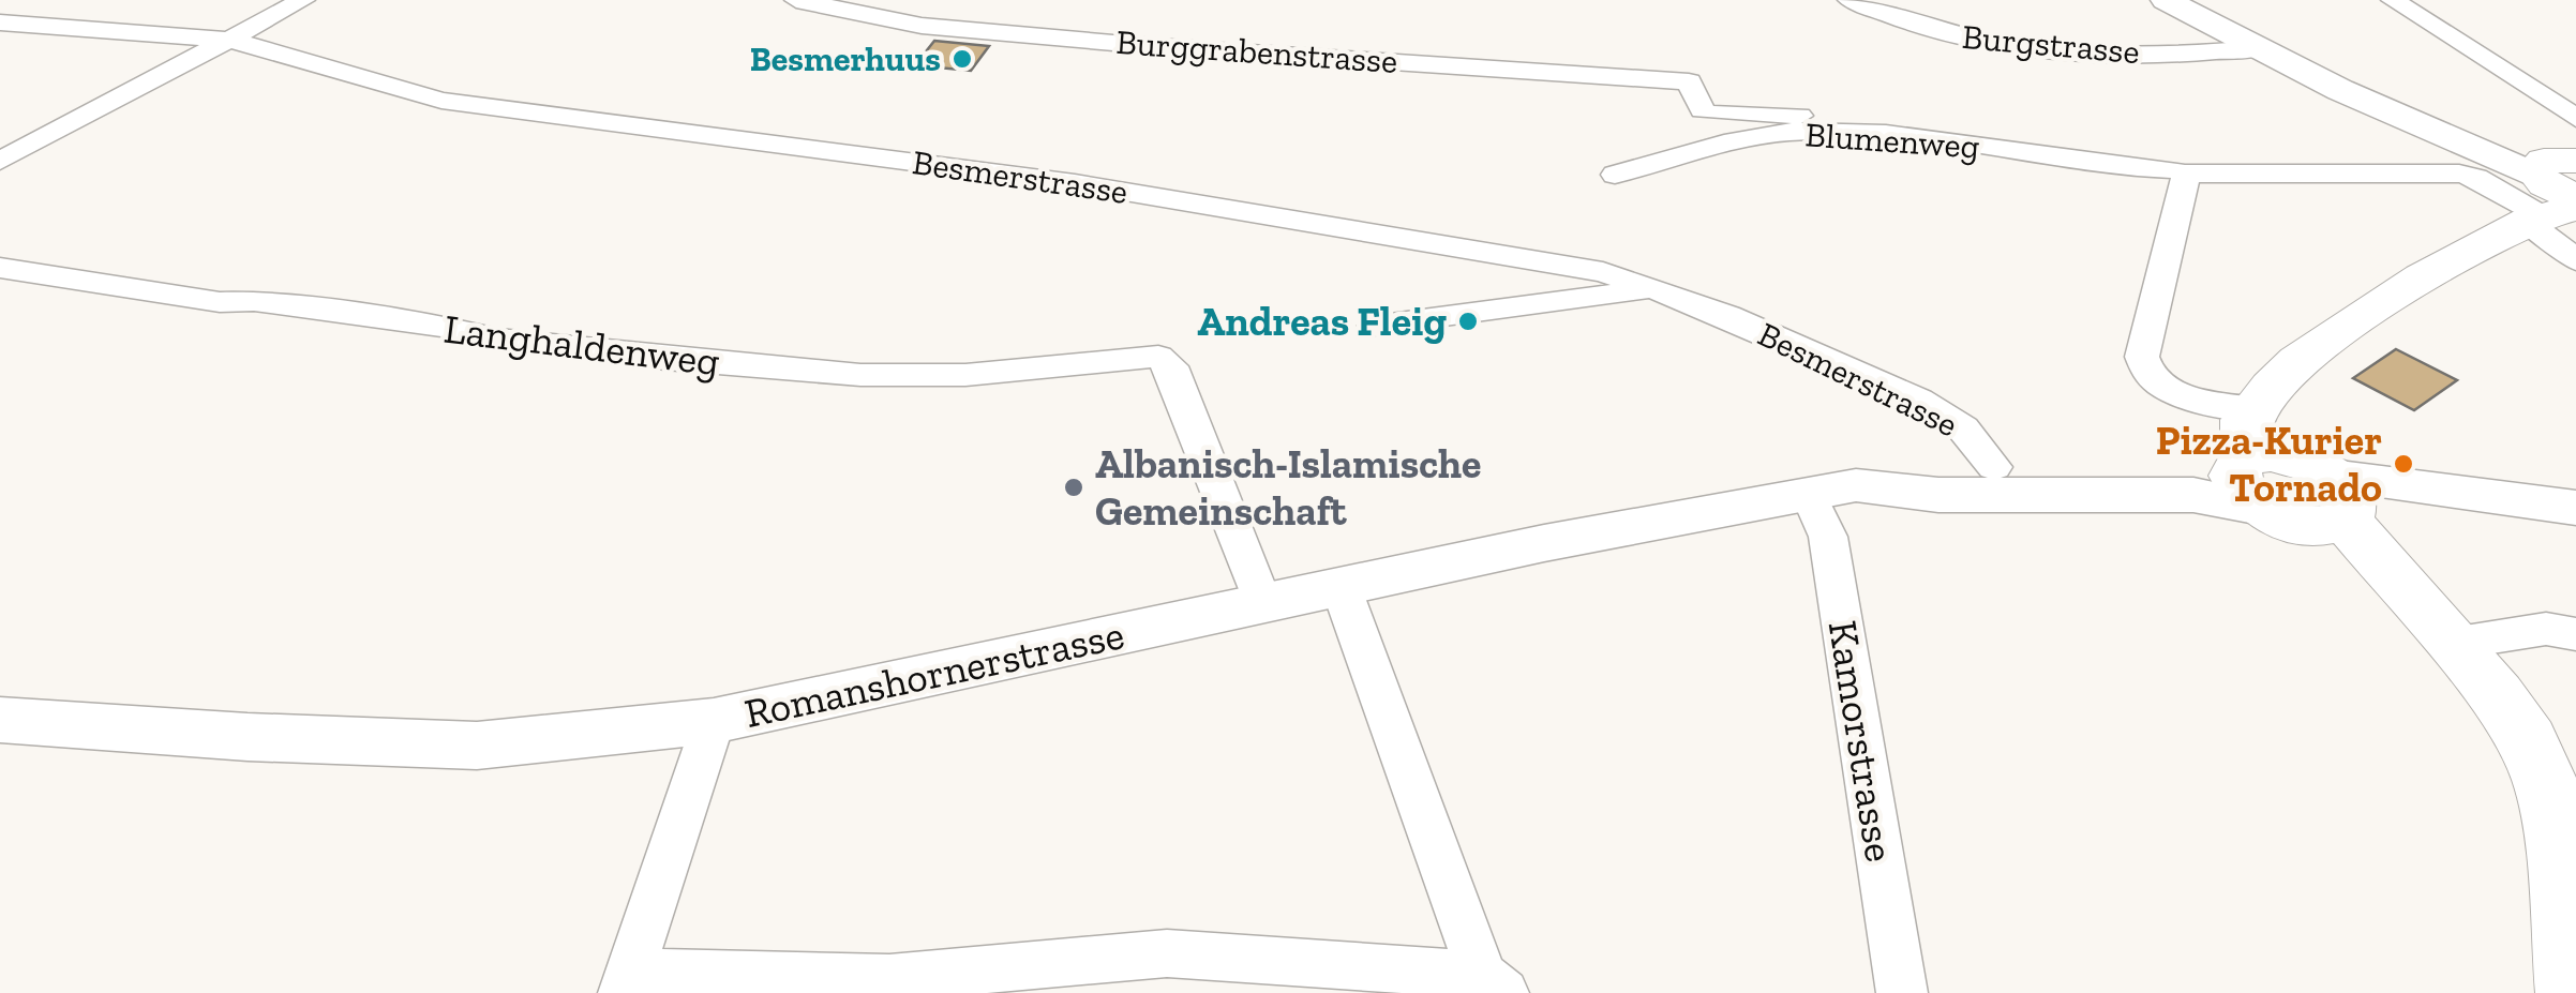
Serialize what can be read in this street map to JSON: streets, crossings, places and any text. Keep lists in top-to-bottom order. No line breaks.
{"streets":{"street":["Burgstrasse","Burggrabenstrasse","Blumenweg","Besmerstrasse","Langhaldenweg","Romanshornerstrasse","Kamorstrasse"]},"crossings":[["Burggrabenstrasse","Blumenweg"],["Besmerstrasse","Romanshornerstrasse"],["Langhaldenweg","Romanshornerstrasse"],["Romanshornerstrasse","Kamorstrasse"]],"places":["Besmerhuus","Andreas Fleig","Pizza-Kurier Tornado","Albanisch-Islamische Gemeinschaft"]}
